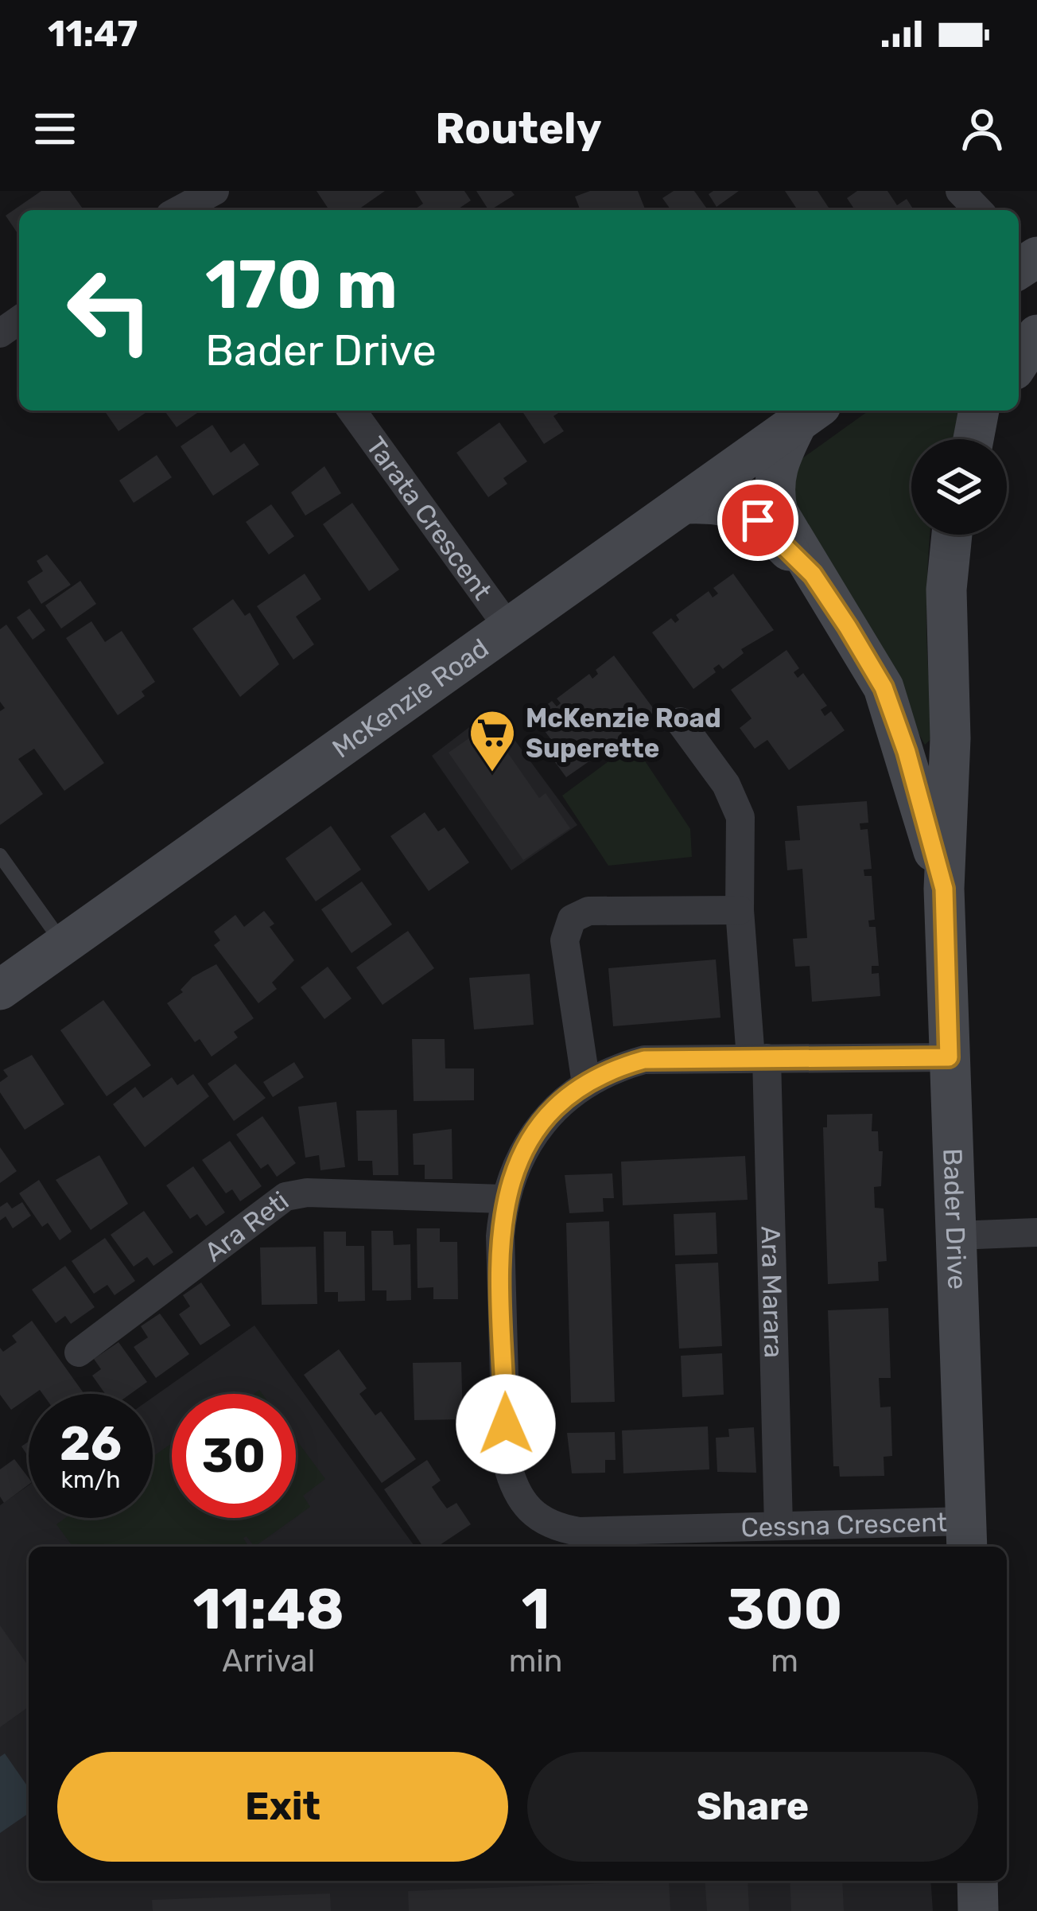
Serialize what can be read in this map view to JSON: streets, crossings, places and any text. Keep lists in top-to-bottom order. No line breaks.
{"streets":{"main road":["McKenzie Road","Bader Drive"],"street":["Tarata Crescent","Ara Reti","Ara Marara","Cessna Crescent"]},"crossings":[["Tarata Crescent","McKenzie Road"],["McKenzie Road","Bader Drive"],["Bader Drive","Cessna Crescent"],["Ara Reti","Cessna Crescent"],["Ara Marara","Cessna Crescent"]],"places":{"supermarket":["McKenzie Road Superette"]},"page":{"status":"11:47","header":"Routely","turn":["170 m","Bader Drive"],"speed":"26 km/h","limit":"30","eta":["11:48","Arrival","1","min","300","m"],"buttons":["Exit","Share"]}}
